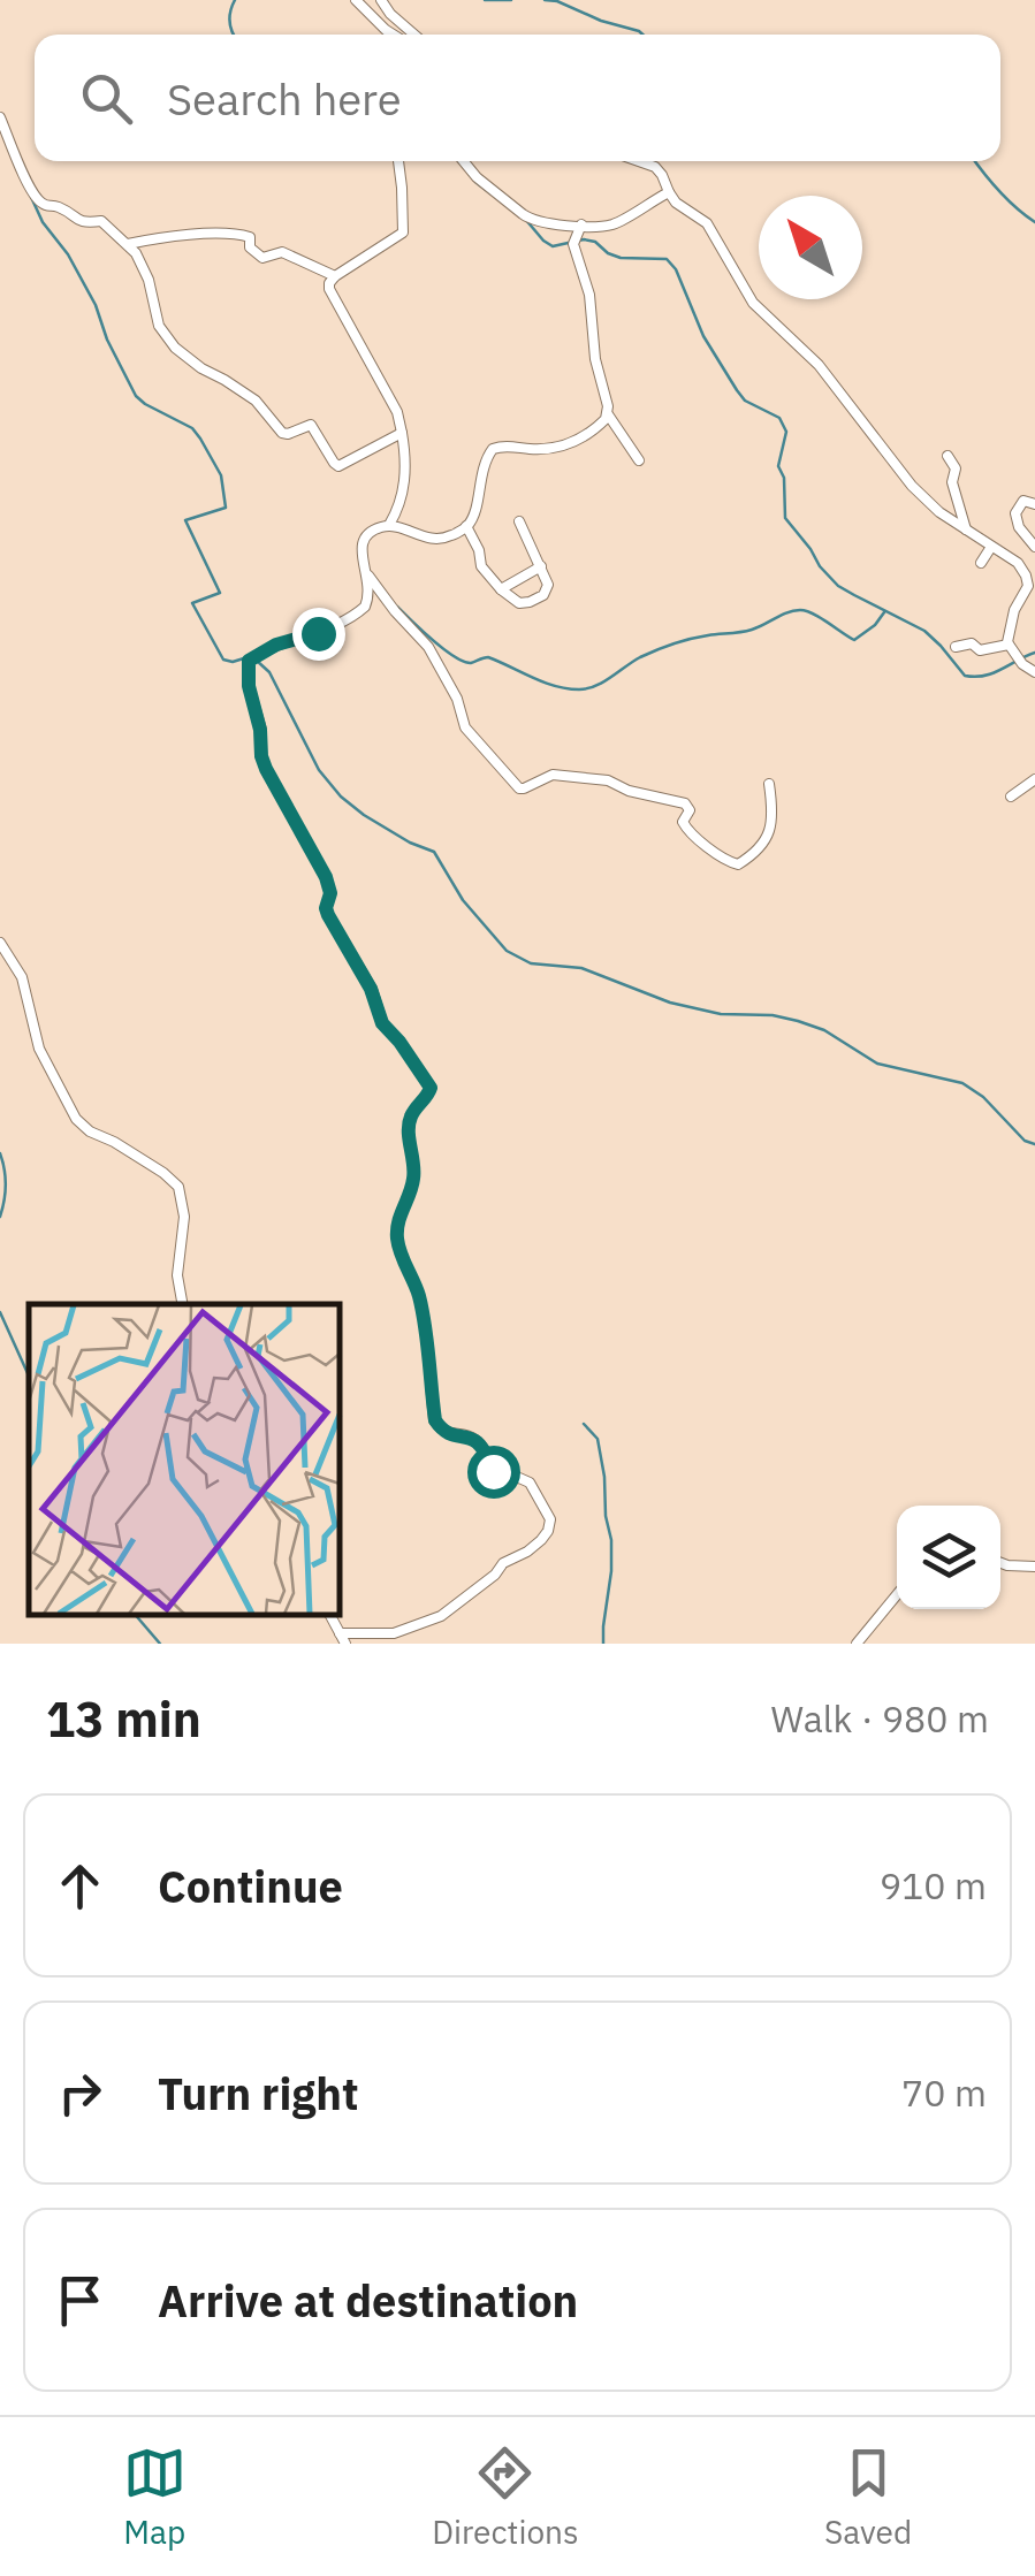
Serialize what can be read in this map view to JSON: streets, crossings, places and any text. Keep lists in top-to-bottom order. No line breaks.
{"north":"top left","page":{"search":"Search here","heading":["13 min","Walk · 980 m"],"list":[["Continue","910 m"],["Turn right","70 m"],"Arrive at destination"],"nav":["Map","Directions","Saved"]}}
